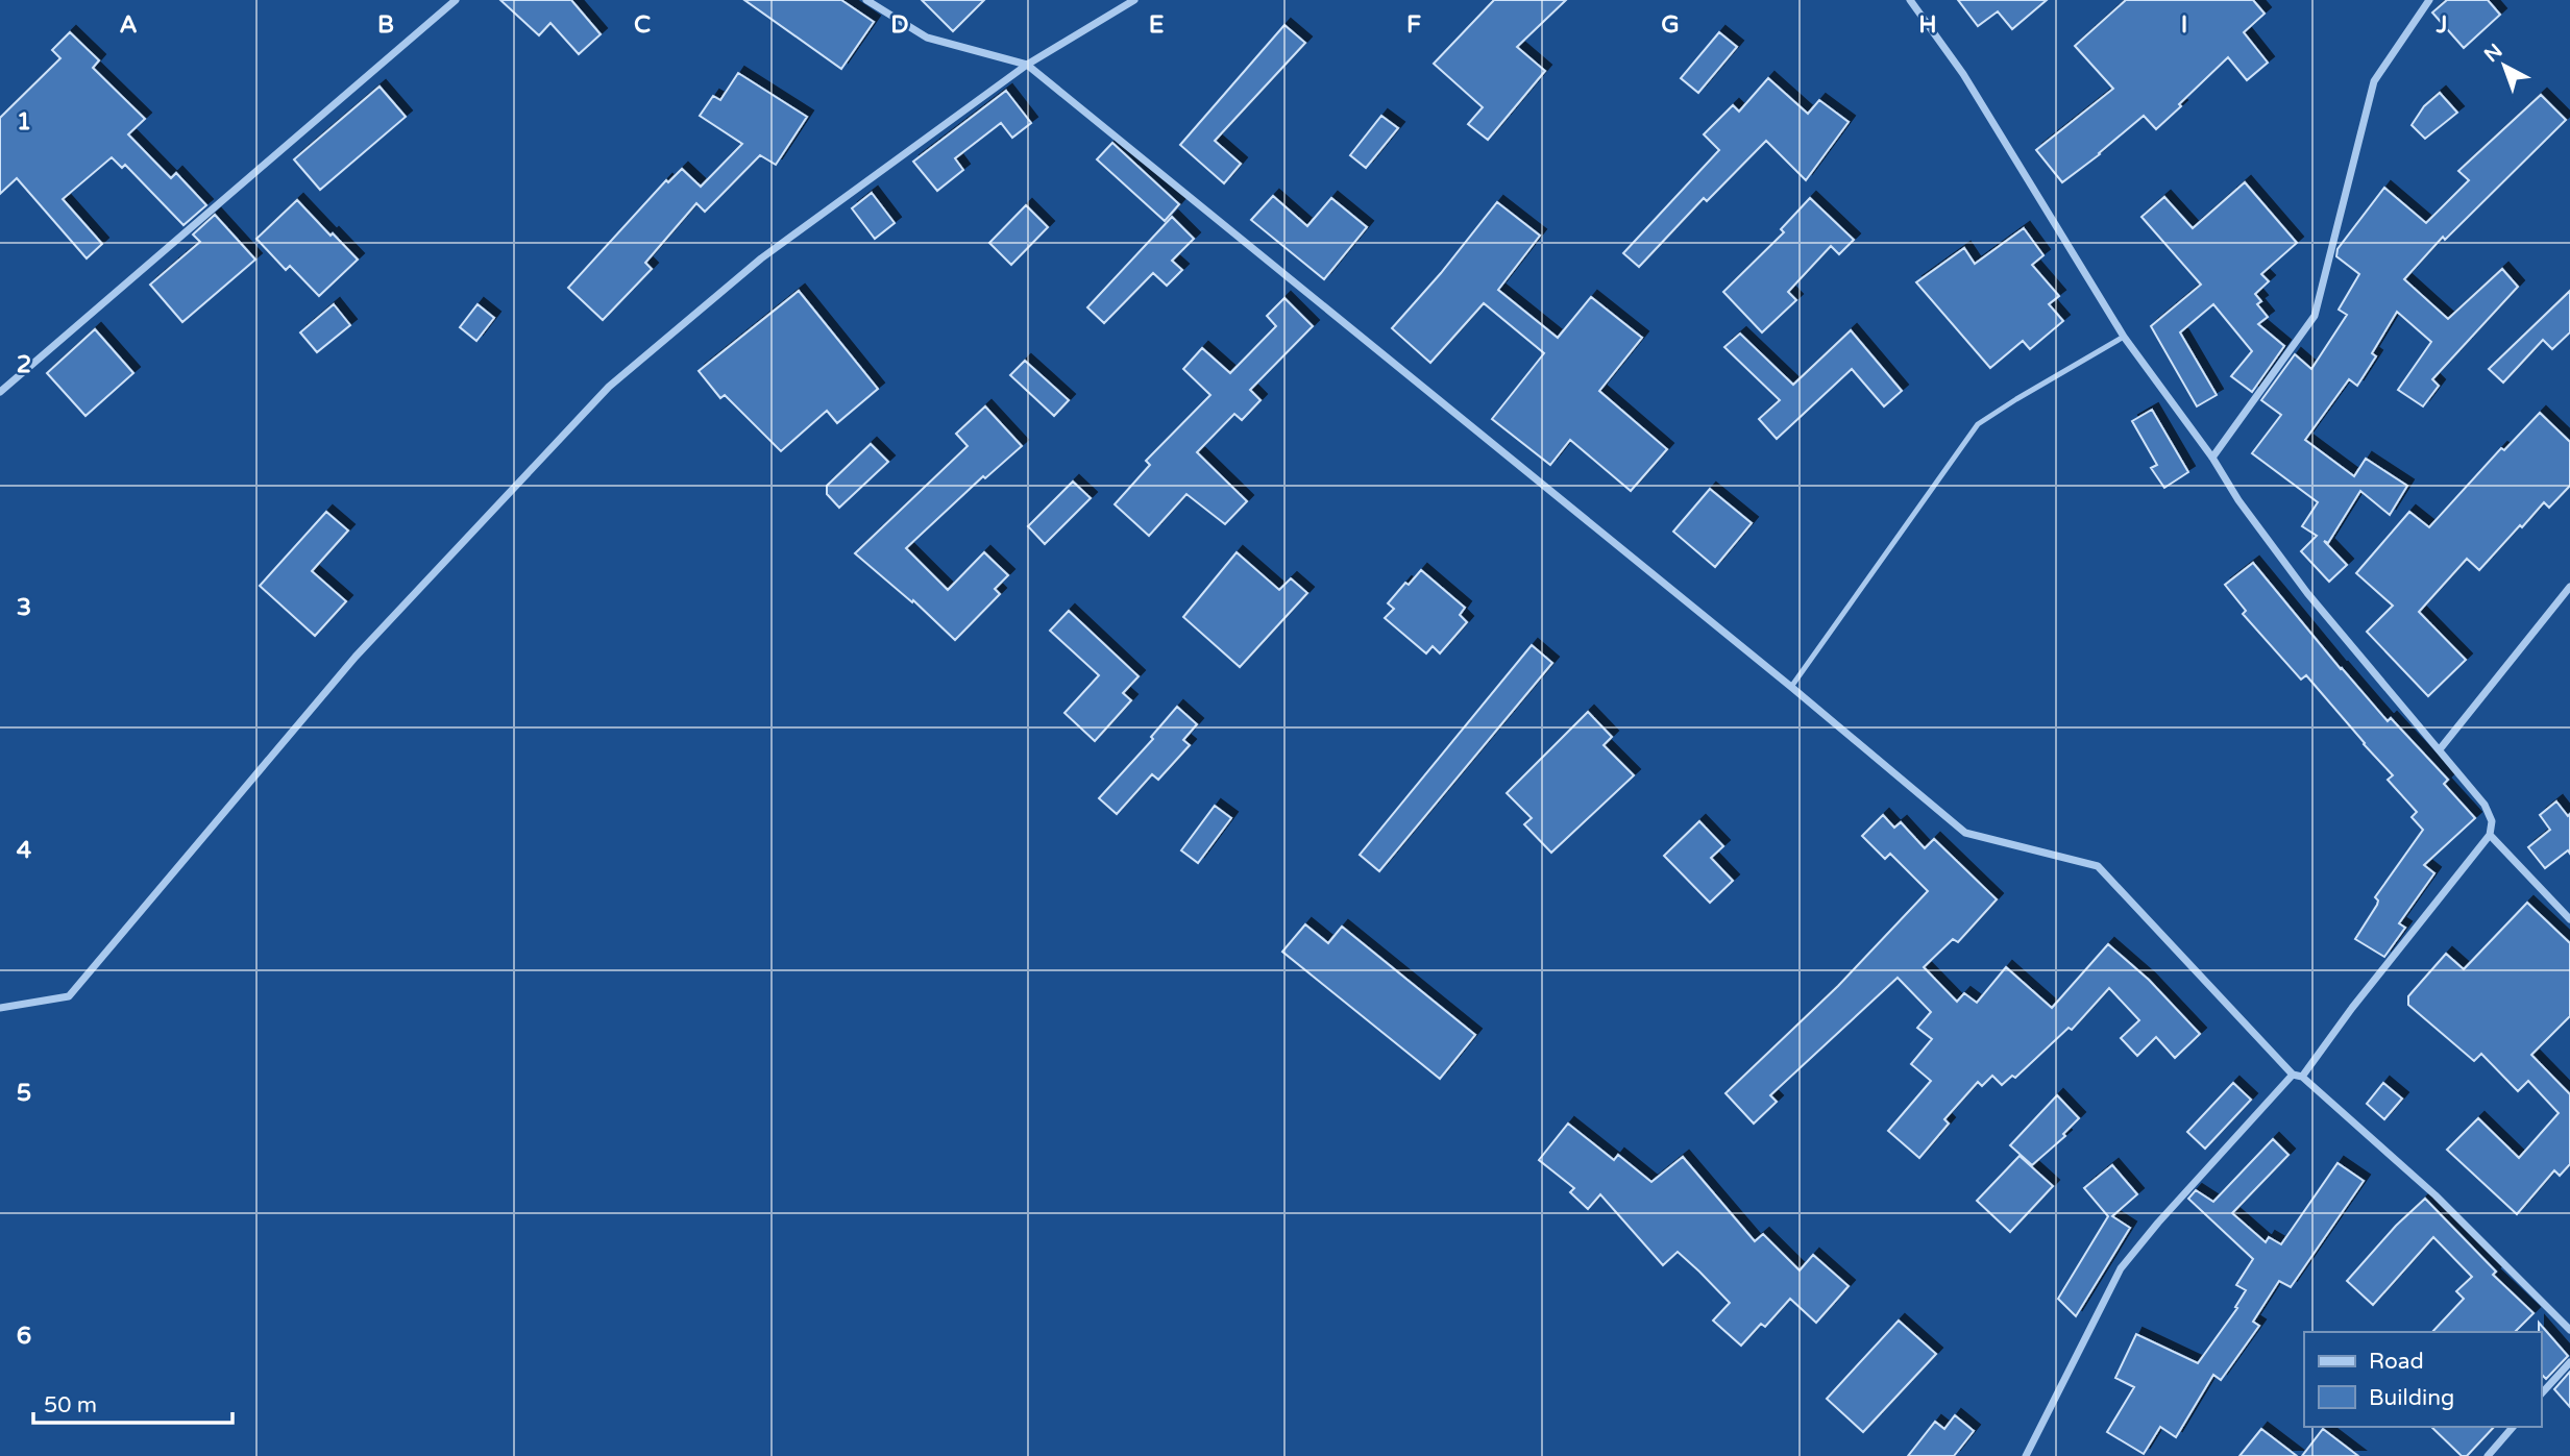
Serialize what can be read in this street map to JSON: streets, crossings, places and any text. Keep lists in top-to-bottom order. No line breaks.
{"legend":["Road","Building"],"scale_bar":"50 m","north":"top left","grid":{"columns":["A","B","C","D","E","F","G","H","I","J"],"rows":["1","2","3","4","5","6"]}}
